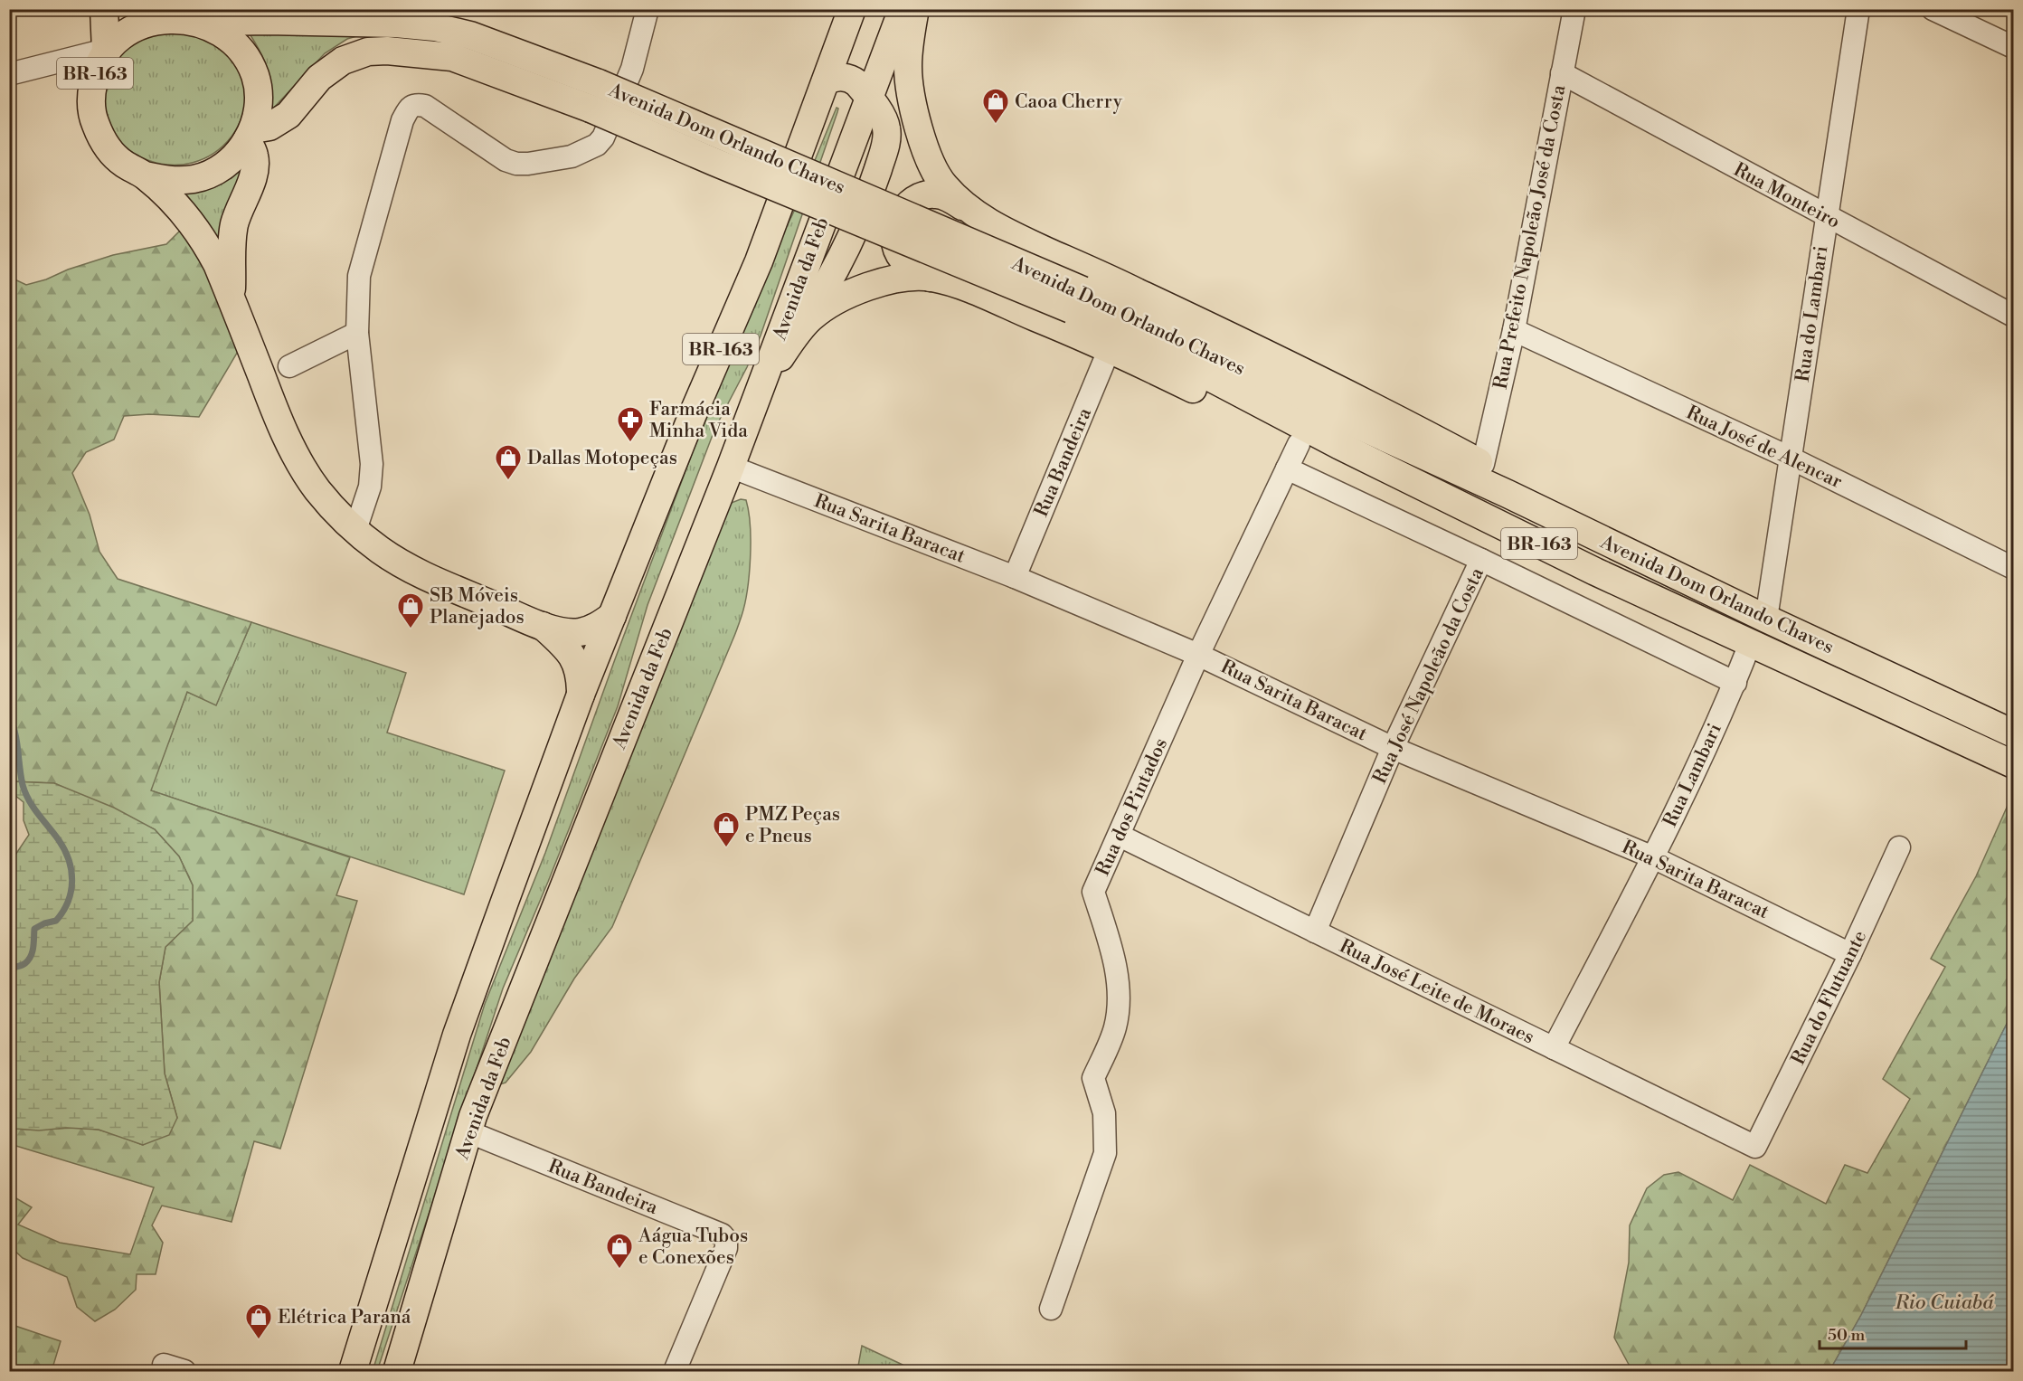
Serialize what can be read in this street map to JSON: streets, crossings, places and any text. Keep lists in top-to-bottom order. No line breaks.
{"streets":{"main road":["BR-163","Avenida Dom Orlando Chaves","Avenida da Feb"],"street":["Rua Monteiro","Rua Prefeito Napoleão José da Costa","Rua do Lambari","Rua José de Alencar","Rua Bandeira","Rua Sarita Baracat","Rua José Napoleão da Costa","Rua Lambari","Rua dos Pintados","Rua José Leite de Moraes","Rua do Flutuante"]},"crossings":[["BR-163","Avenida Dom Orlando Chaves"],["BR-163","Rua Prefeito Napoleão José da Costa"],["Avenida Dom Orlando Chaves","Rua do Lambari"],["Avenida Dom Orlando Chaves","Rua Lambari"],["Rua Monteiro","Rua Prefeito Napoleão José da Costa"],["Rua Monteiro","Rua do Lambari"],["Rua Prefeito Napoleão José da Costa","Rua José de Alencar"],["Avenida da Feb","Rua Bandeira"],["Avenida da Feb","Rua Sarita Baracat"],["Rua do Lambari","Rua José de Alencar"],["Rua Bandeira","Rua Sarita Baracat"],["Rua Sarita Baracat","Rua José Napoleão da Costa"],["Rua Sarita Baracat","Rua Lambari"],["Rua Sarita Baracat","Rua dos Pintados"],["Rua Sarita Baracat","Rua do Flutuante"],["Rua José Napoleão da Costa","Rua Lambari"],["Rua José Napoleão da Costa","Rua José Leite de Moraes"],["Rua Lambari","Rua José Leite de Moraes"],["Rua dos Pintados","Rua José Leite de Moraes"],["Rua José Leite de Moraes","Rua do Flutuante"]],"water":["Rio Cuiabá"],"places":{"shop":["Caoa Cherry","Dallas Motopeças","SB Móveis Planejados","PMZ Peças e Pneus","Aágua Tubos e Conexões","Elétrica Paraná"],"pharmacy":["Farmácia Minha Vida"]},"scale_bar":"50 m"}
